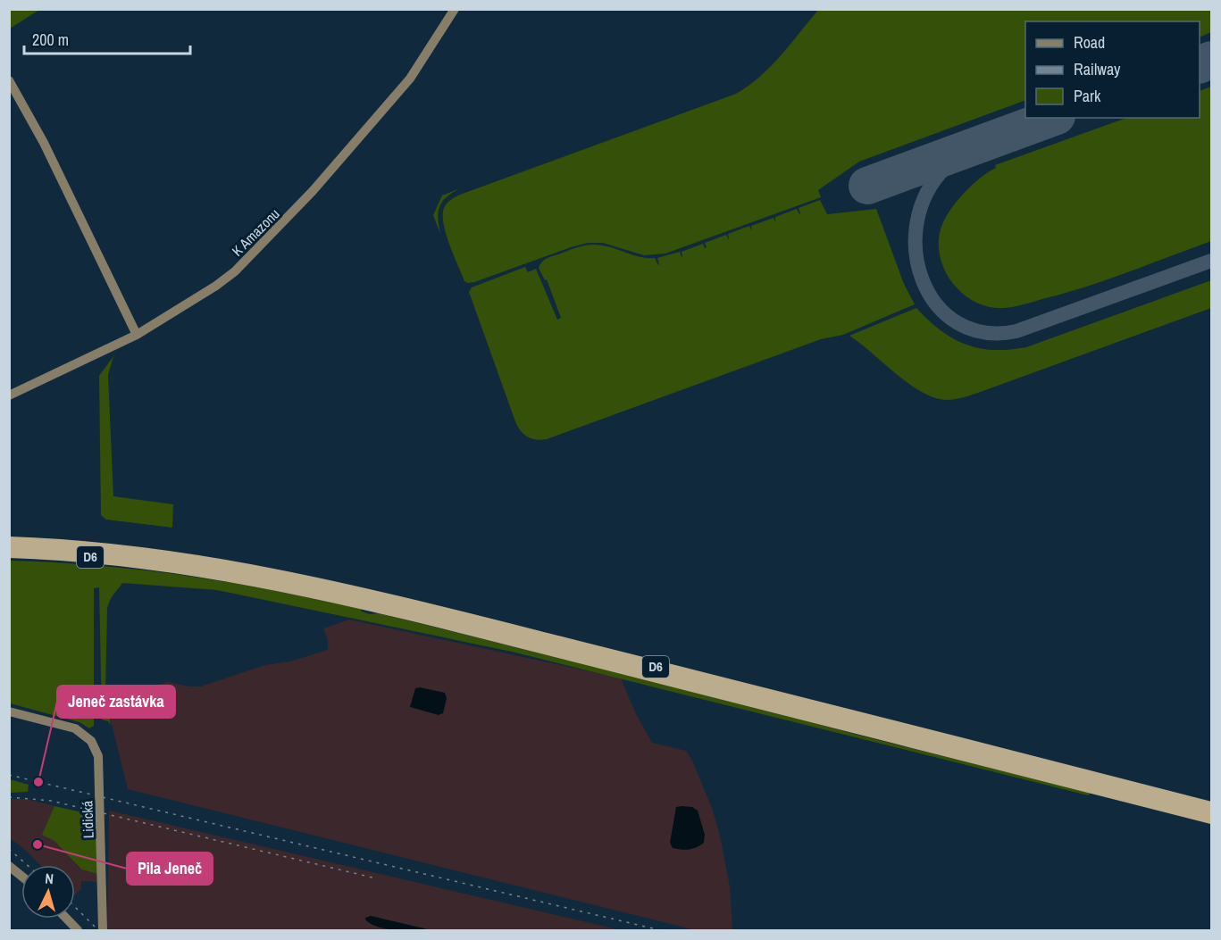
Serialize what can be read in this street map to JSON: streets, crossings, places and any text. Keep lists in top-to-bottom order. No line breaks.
{"streets":{"highway":["D6"],"street":["K Amazonu","Lidická"]},"places":["Jeneč zastávka","Pila Jeneč"],"legend":["Road","Railway","Park"],"scale_bar":"200 m","north":"top"}
